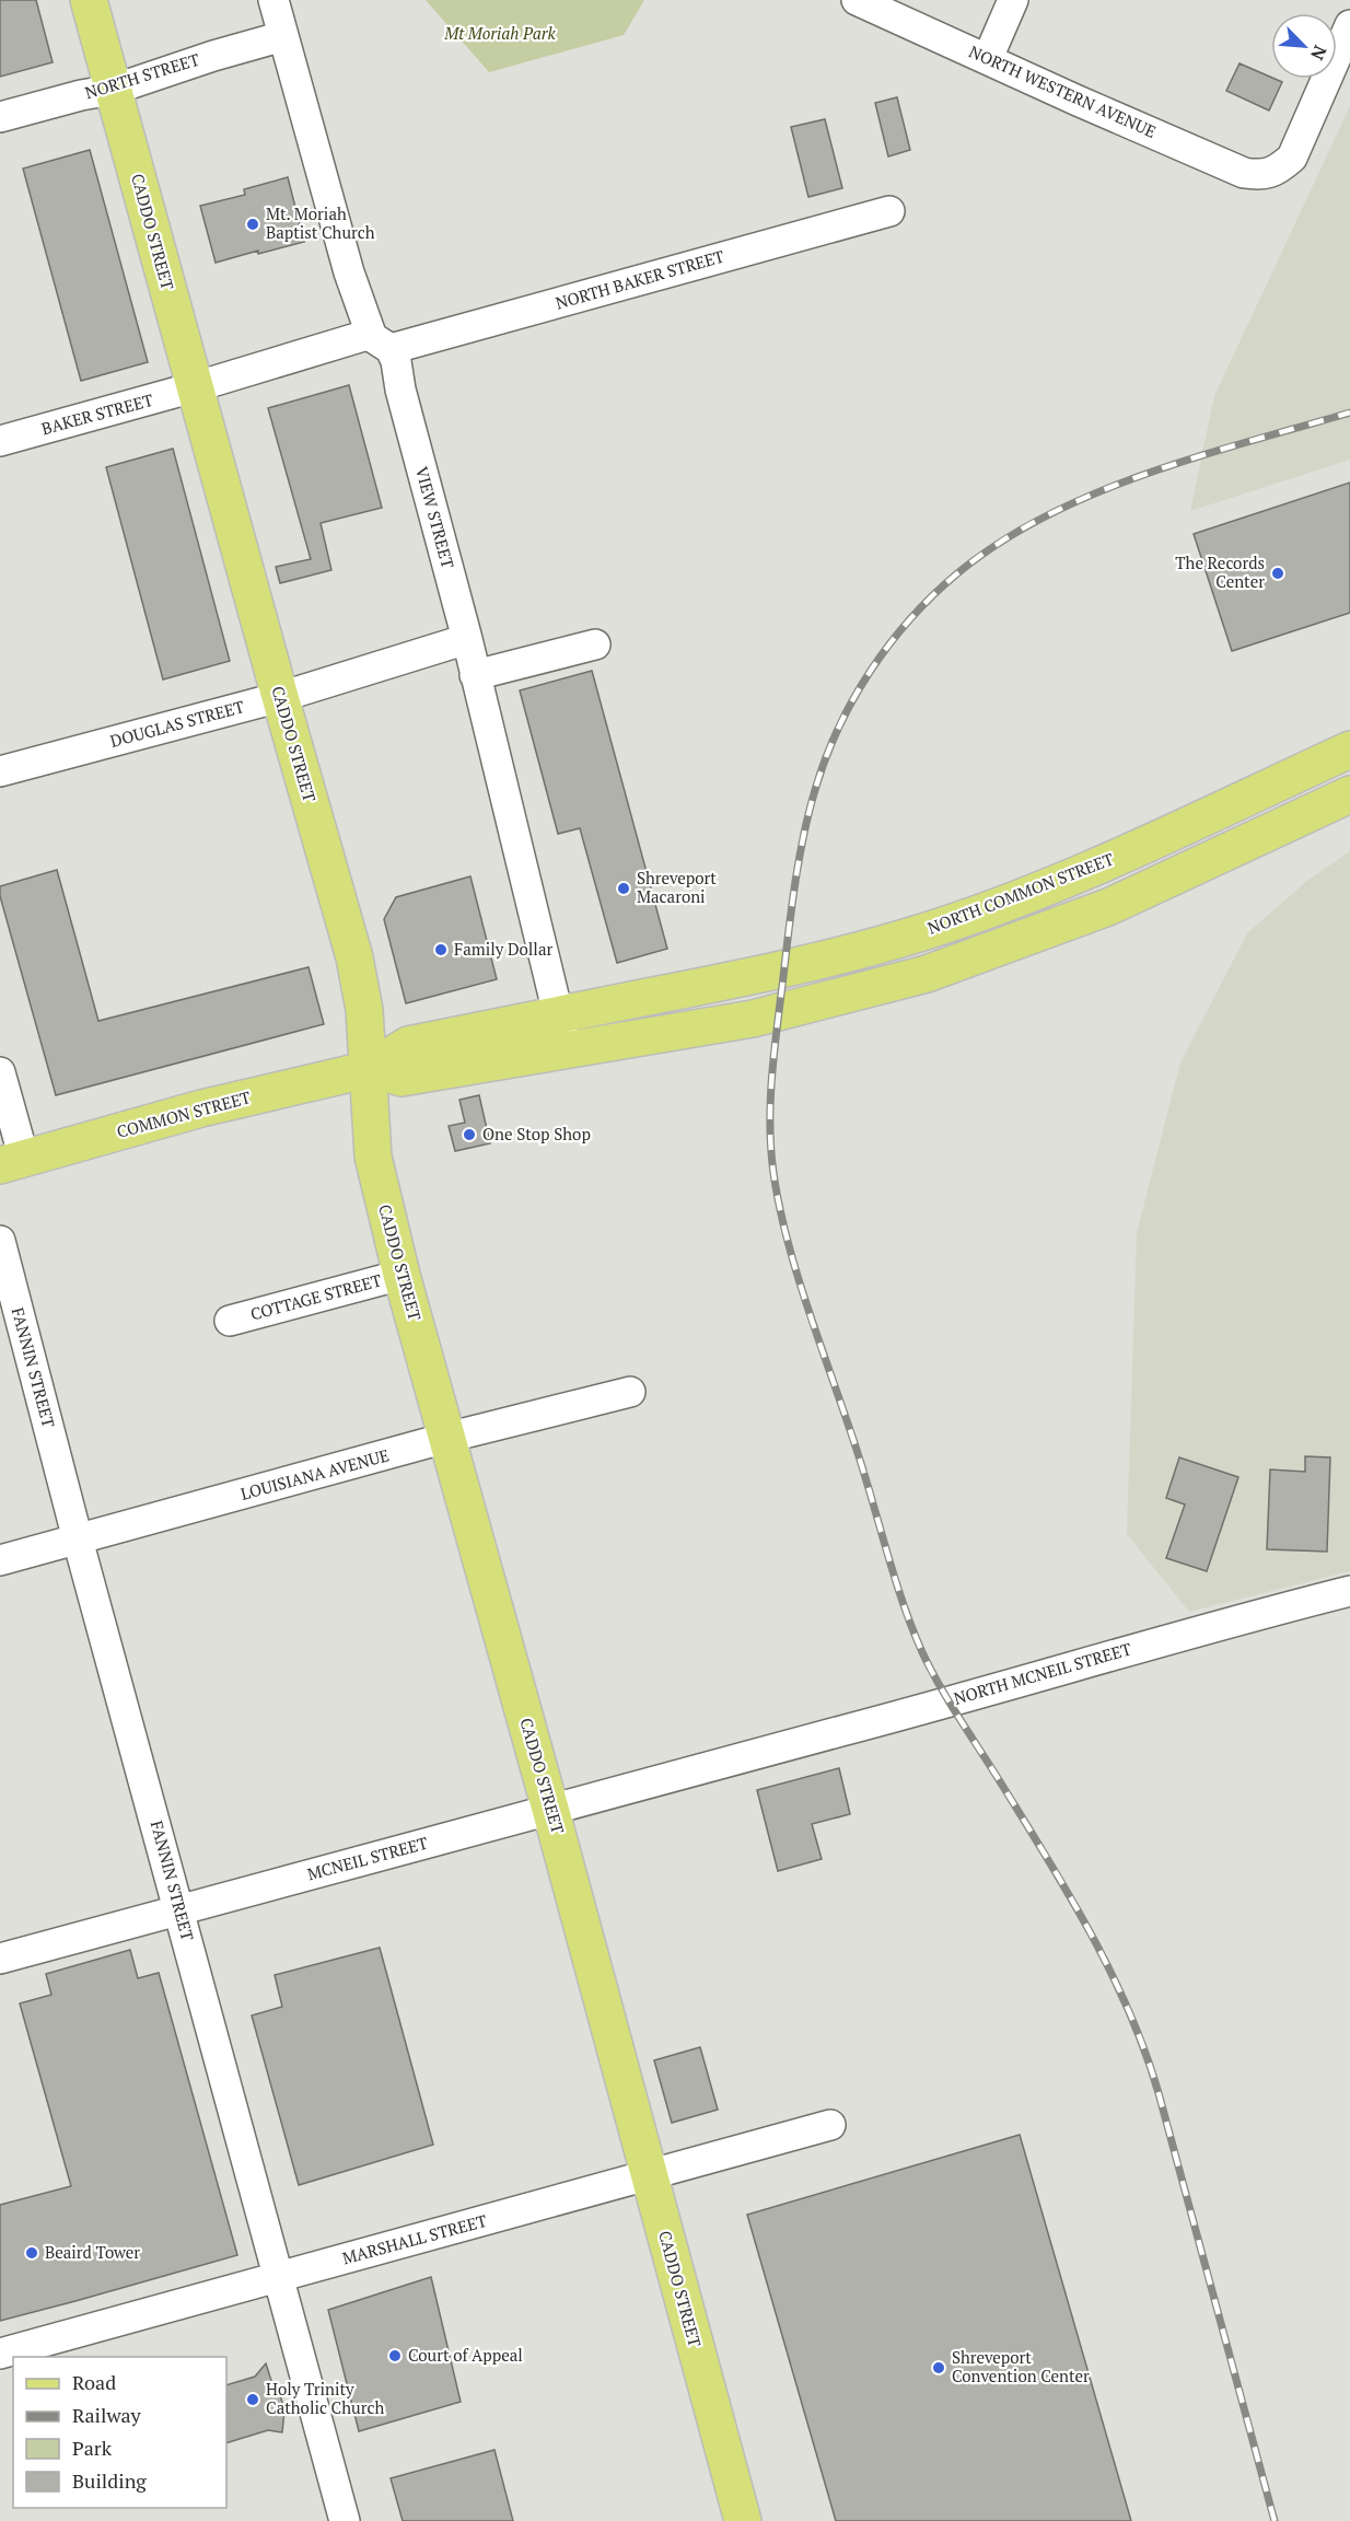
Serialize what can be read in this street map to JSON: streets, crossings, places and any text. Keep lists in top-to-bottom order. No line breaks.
{"streets":{"main road":["CADDO STREET","NORTH COMMON STREET","COMMON STREET"],"street":["NORTH STREET","NORTH WESTERN AVENUE","NORTH BAKER STREET","BAKER STREET","VIEW STREET","DOUGLAS STREET","COTTAGE STREET","FANNIN STREET","LOUISIANA AVENUE","NORTH MCNEIL STREET","MCNEIL STREET","MARSHALL STREET"]},"crossings":[["NORTH STREET","CADDO STREET"],["NORTH STREET","VIEW STREET"],["CADDO STREET","NORTH BAKER STREET"],["CADDO STREET","BAKER STREET"],["CADDO STREET","DOUGLAS STREET"],["CADDO STREET","COMMON STREET"],["CADDO STREET","COTTAGE STREET"],["CADDO STREET","LOUISIANA AVENUE"],["CADDO STREET","MCNEIL STREET"],["CADDO STREET","MARSHALL STREET"],["NORTH BAKER STREET","BAKER STREET"],["NORTH BAKER STREET","VIEW STREET"],["VIEW STREET","DOUGLAS STREET"],["VIEW STREET","NORTH COMMON STREET"],["VIEW STREET","COMMON STREET"],["NORTH COMMON STREET","COMMON STREET"],["FANNIN STREET","LOUISIANA AVENUE"],["FANNIN STREET","MCNEIL STREET"],["FANNIN STREET","MARSHALL STREET"],["NORTH MCNEIL STREET","MCNEIL STREET"]],"parks":["Mt Moriah Park"],"places":["Mt. Moriah Baptist Church","The Records Center","Shreveport Macaroni","Family Dollar","One Stop Shop","Beaird Tower","Court of Appeal","Shreveport Convention Center","Holy Trinity Catholic Church"],"legend":["Road","Railway","Park","Building"],"north":"bottom right"}
